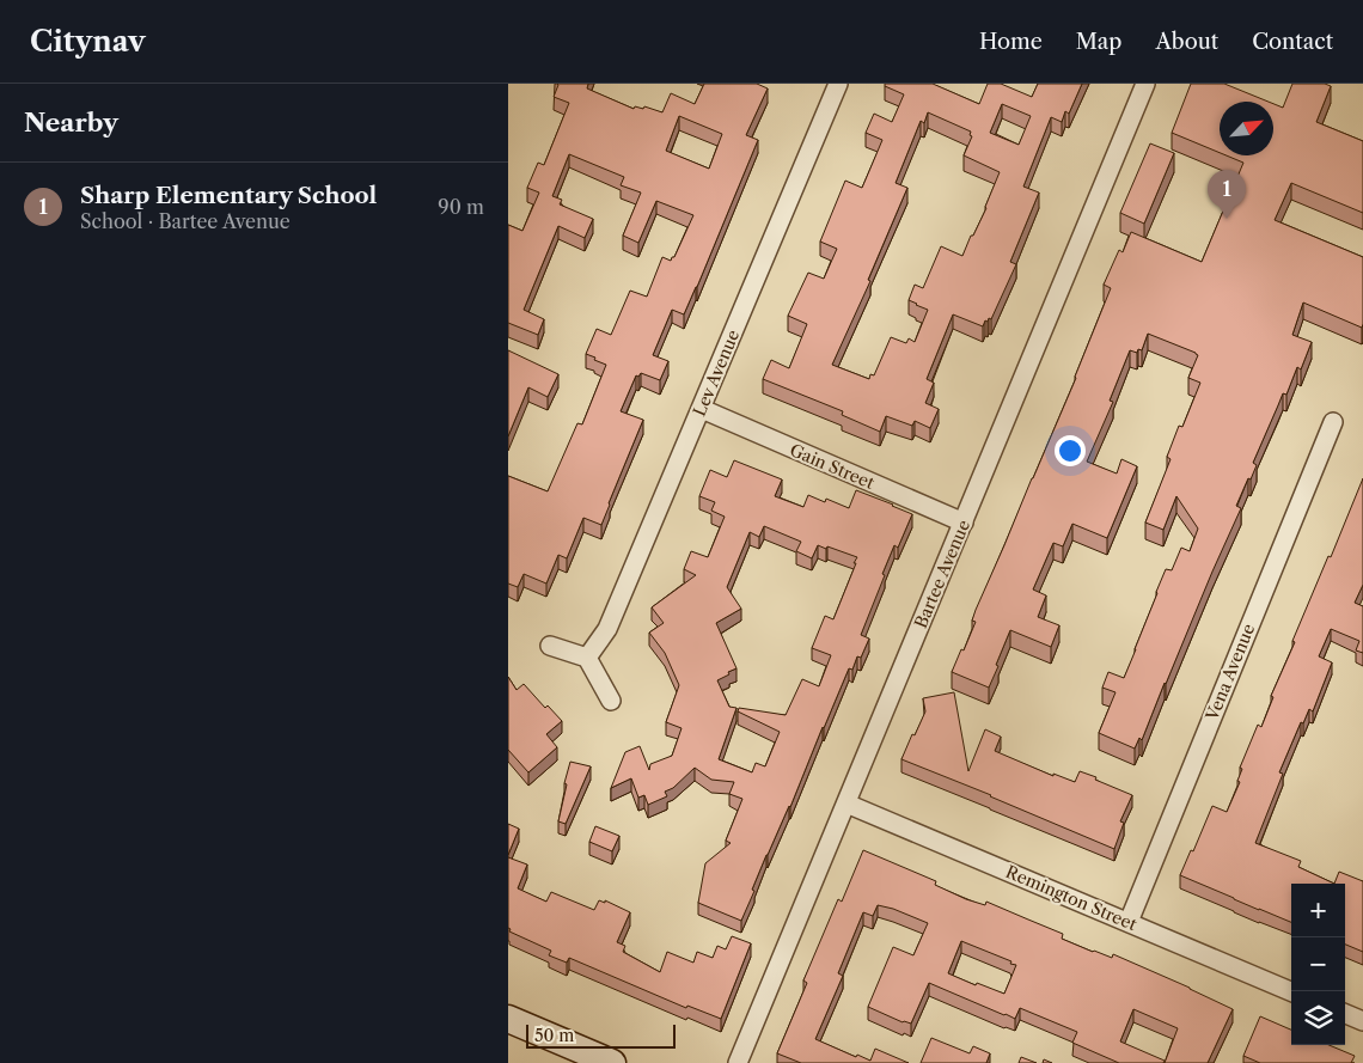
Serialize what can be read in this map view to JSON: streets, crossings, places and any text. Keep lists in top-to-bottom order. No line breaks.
{"streets":{"street":["Lev Avenue","Gain Street","Bartee Avenue","Vena Avenue","Remington Street"]},"crossings":[["Lev Avenue","Gain Street"],["Gain Street","Bartee Avenue"],["Bartee Avenue","Remington Street"],["Vena Avenue","Remington Street"]],"scale_bar":"50 m","north":"top right","page":{"header":"Citynav","nav":["Home","Map","About","Contact"],"heading":"Nearby","list":[{"mark":"1","name":"Sharp Elementary School","note":"School · Bartee Avenue","value":"90 m"}],"pins":"1","map_buttons":["+","−"],"scale":"50 m"}}
